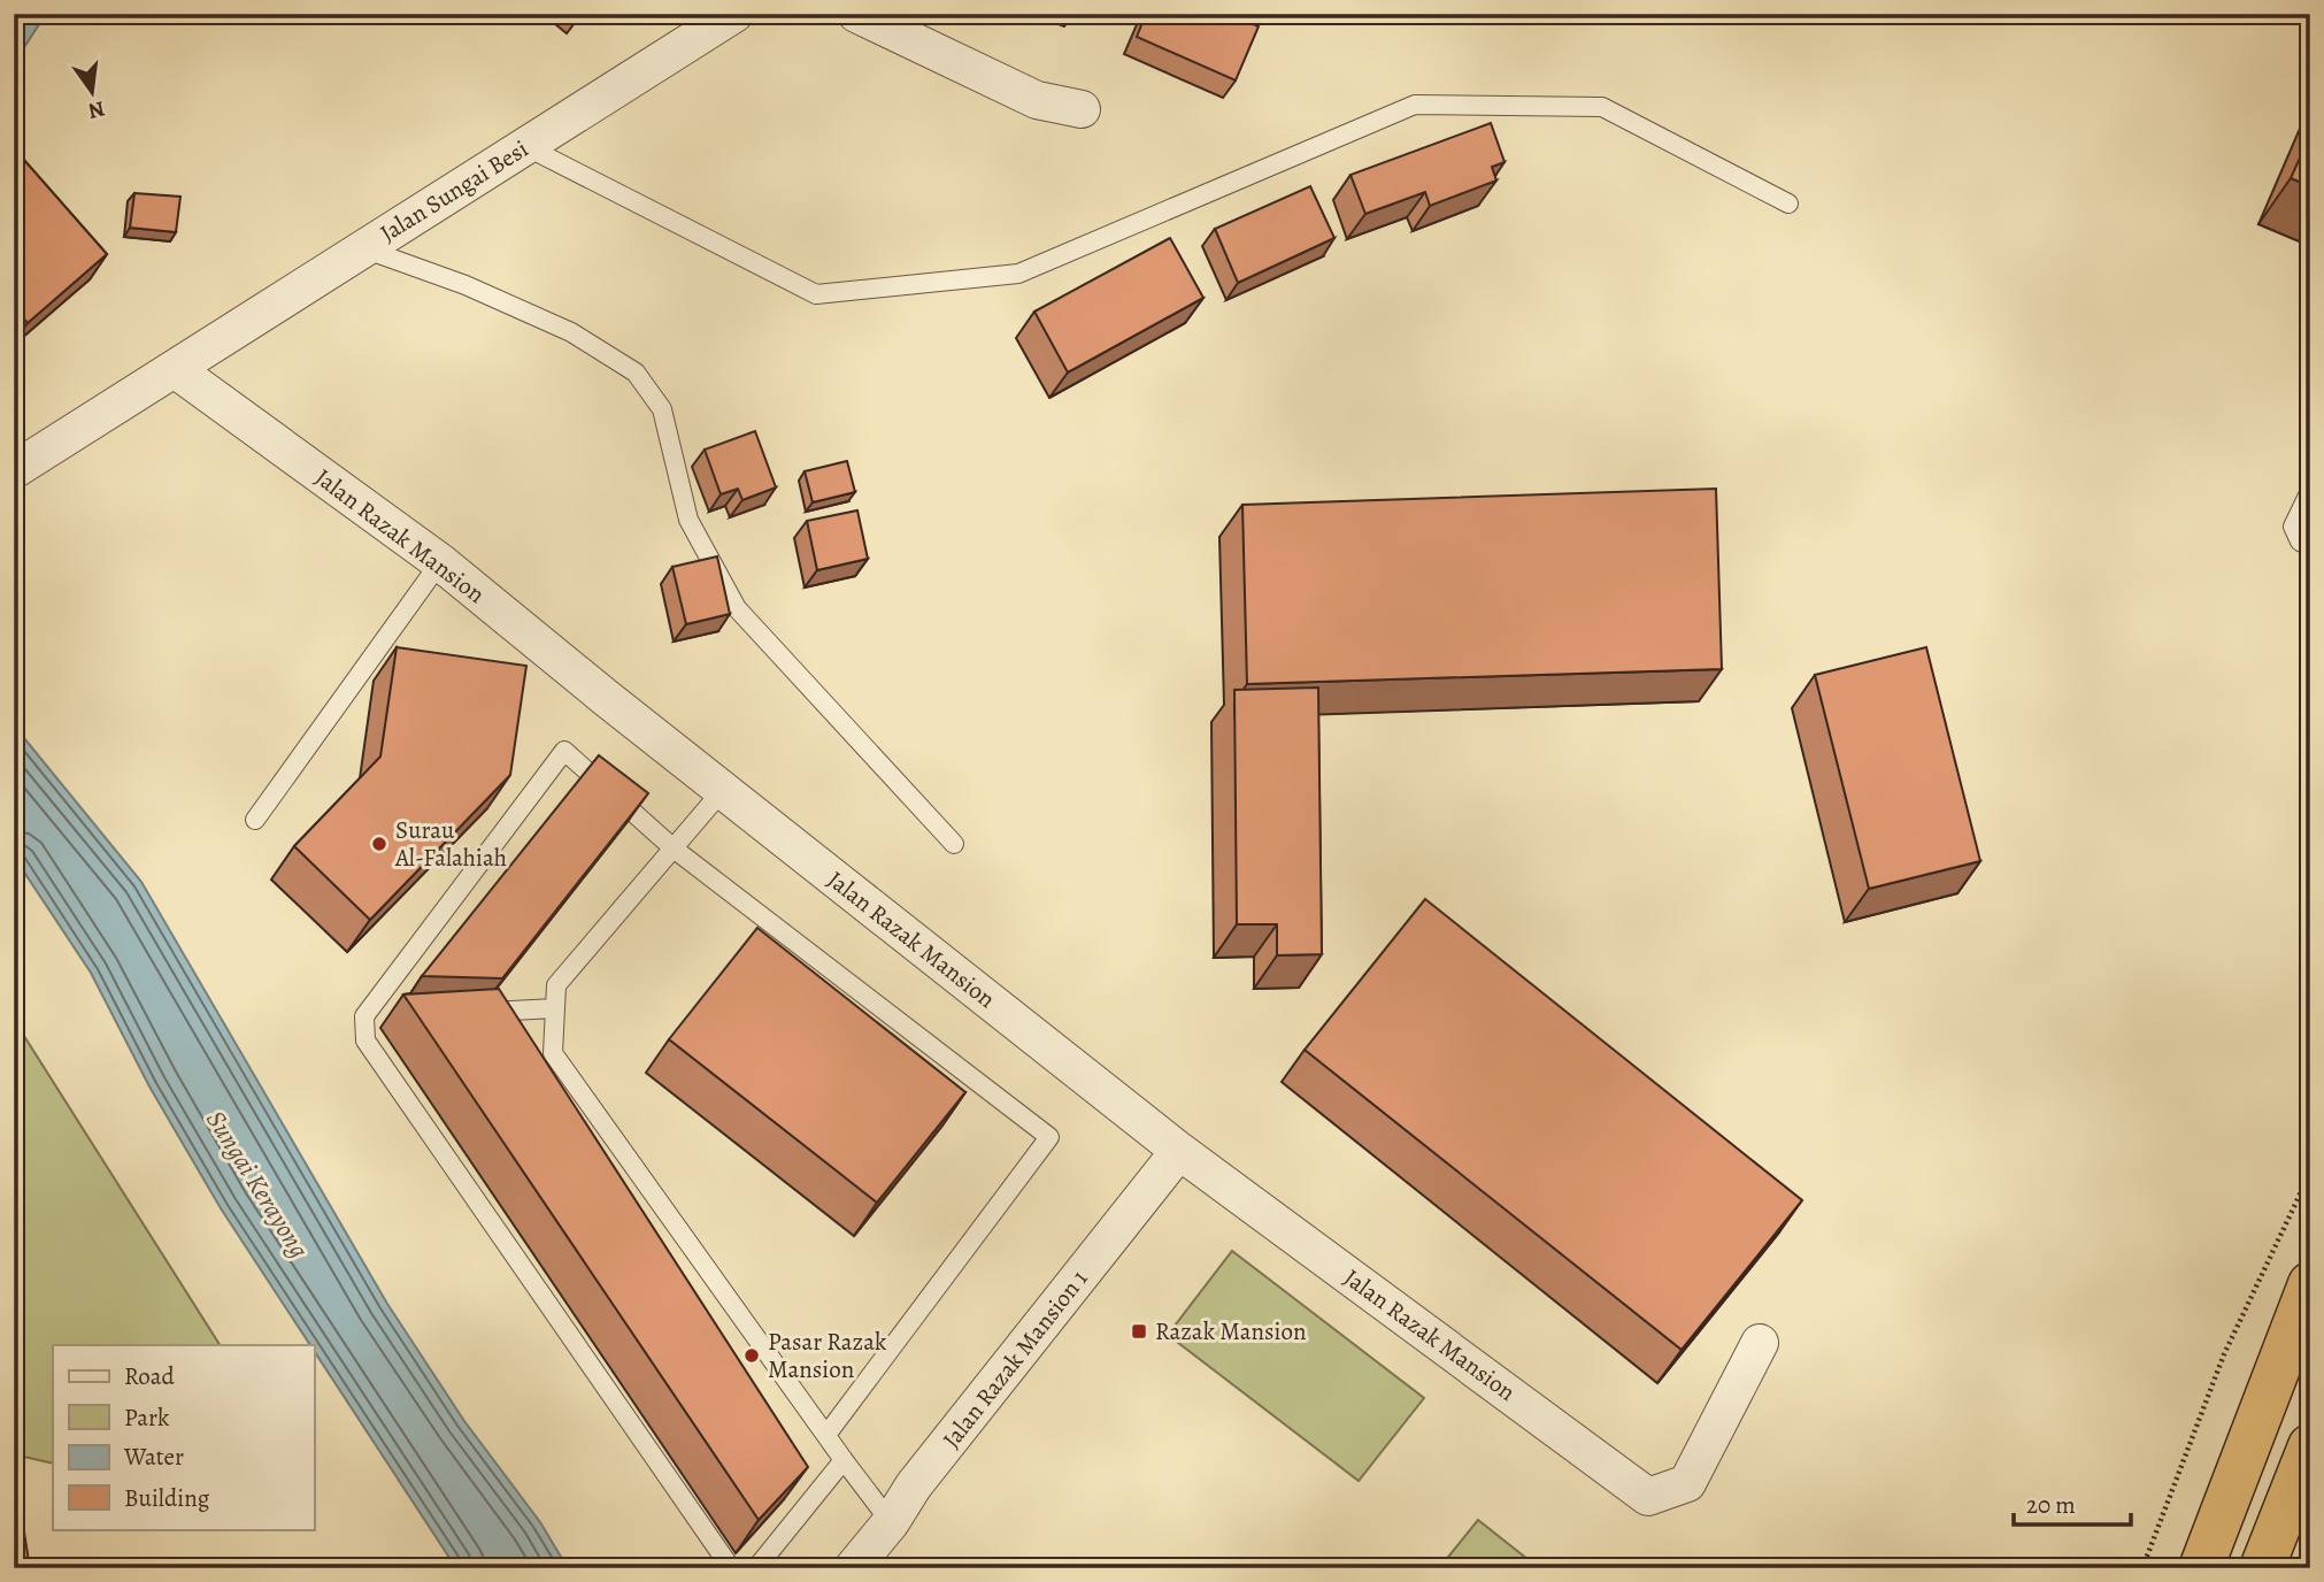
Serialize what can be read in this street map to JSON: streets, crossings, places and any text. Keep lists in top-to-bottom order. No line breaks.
{"streets":{"street":["Jalan Sungai Besi","Jalan Razak Mansion","Jalan Razak Mansion 1"]},"crossings":[["Jalan Sungai Besi","Jalan Razak Mansion"],["Jalan Razak Mansion","Jalan Razak Mansion 1"]],"water":["Sungai Kerayong"],"places":{"other":["Surau Al-Falahiah","Pasar Razak Mansion"],"transit":["Razak Mansion"]},"legend":["Road","Park","Water","Building"],"scale_bar":"20 m","north":"bottom"}
